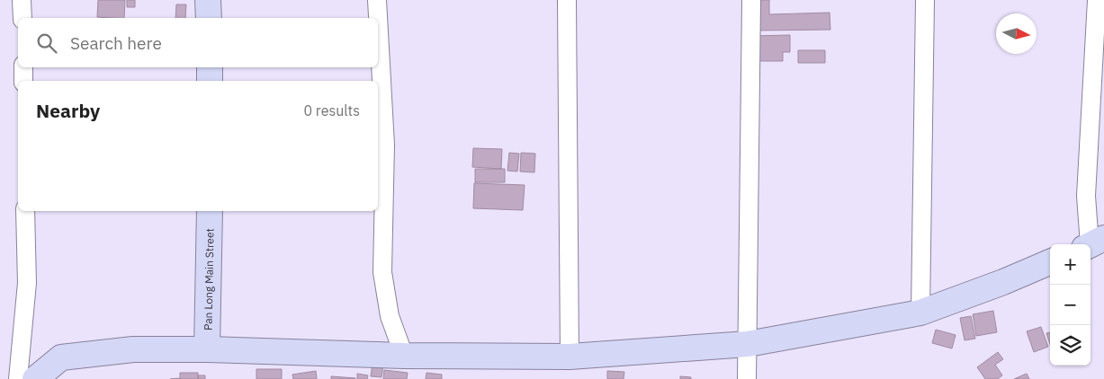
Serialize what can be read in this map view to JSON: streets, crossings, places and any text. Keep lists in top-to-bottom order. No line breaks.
{"streets":{"street":["Pan Long Main Street"]},"north":"right","page":{"search":"Search here","heading":["Nearby","0 results"],"map_buttons":["+","−"]}}
